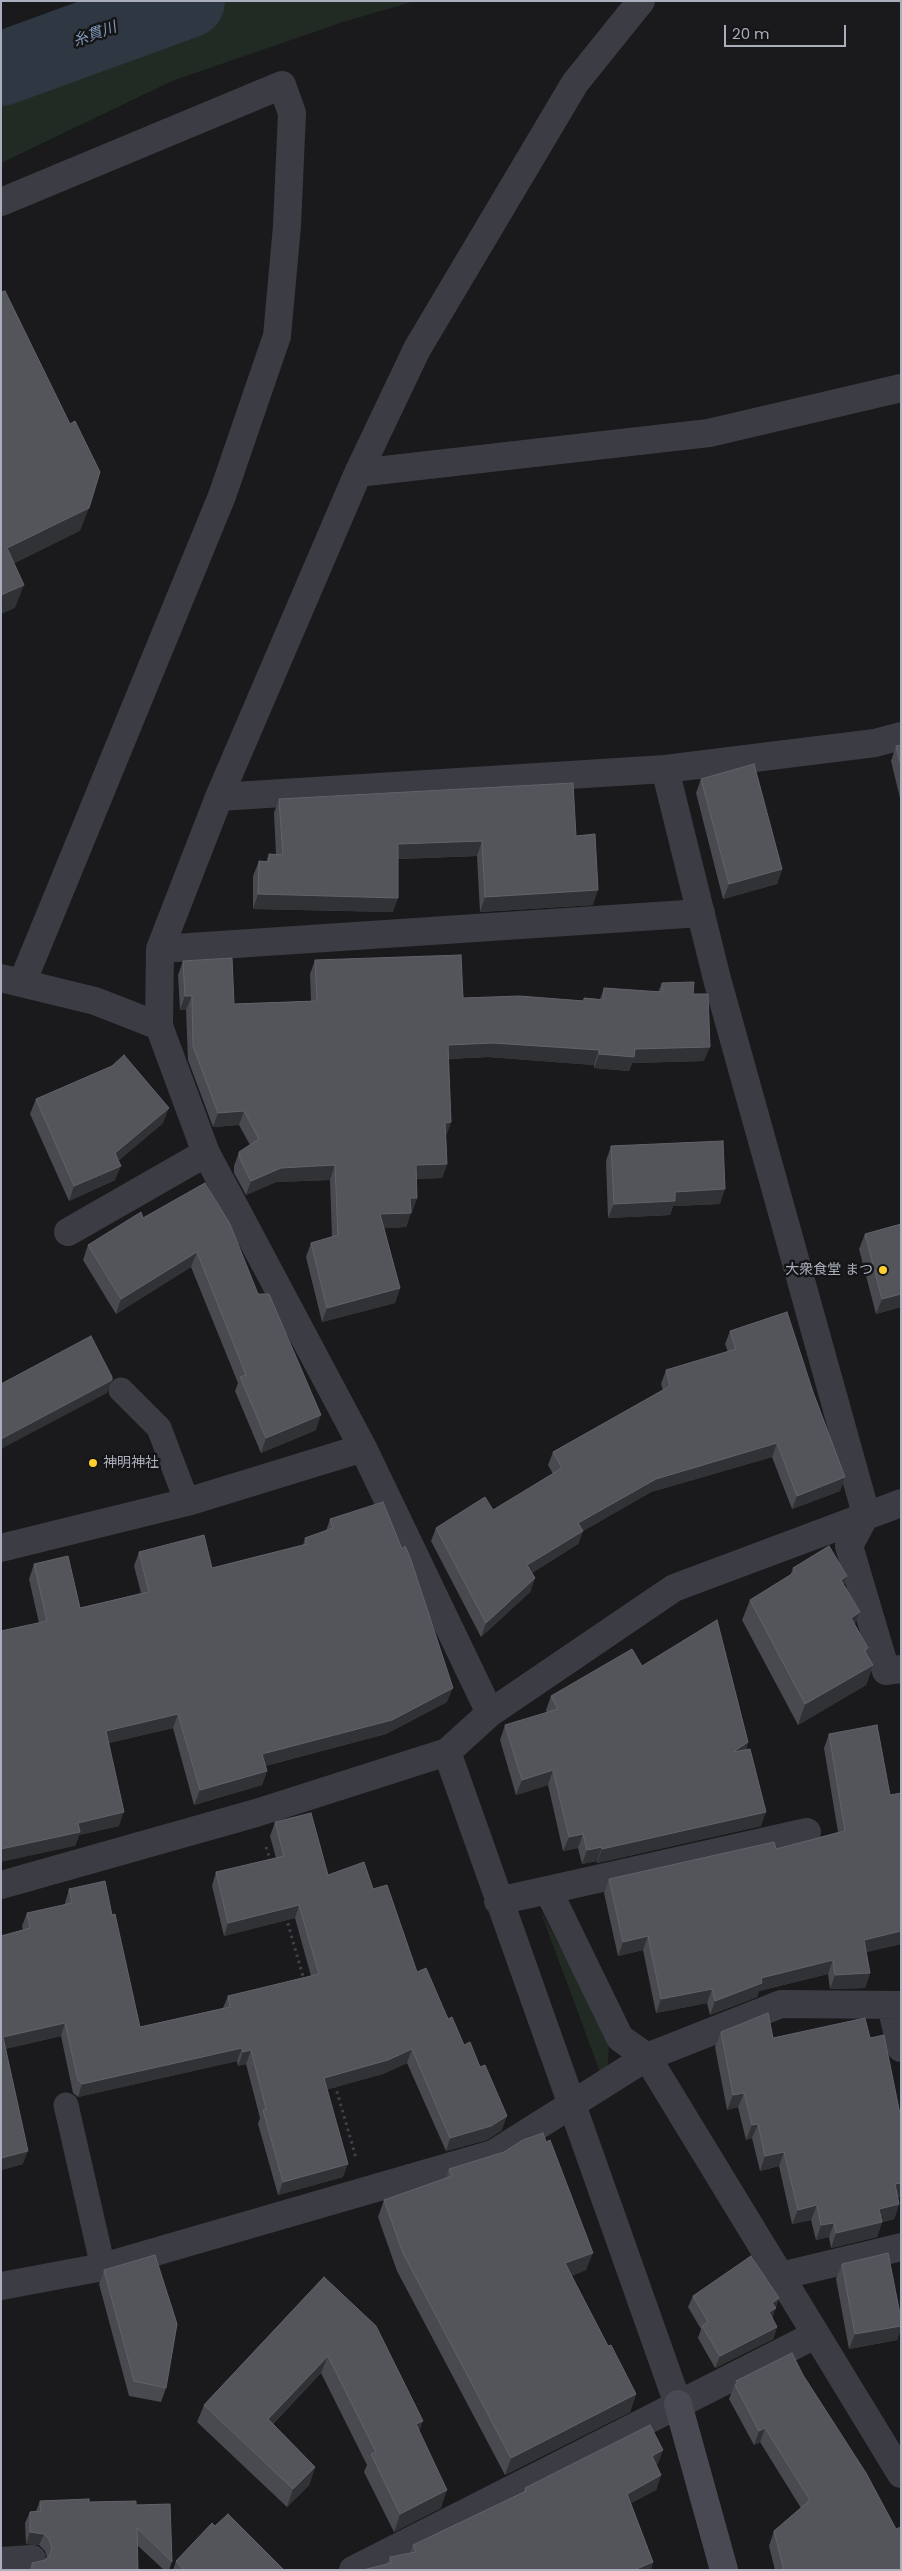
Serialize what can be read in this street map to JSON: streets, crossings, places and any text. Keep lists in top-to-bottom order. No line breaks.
{"water":["糸貫川"],"places":["大衆食堂 まつ","神明神社"],"scale_bar":"20 m"}
